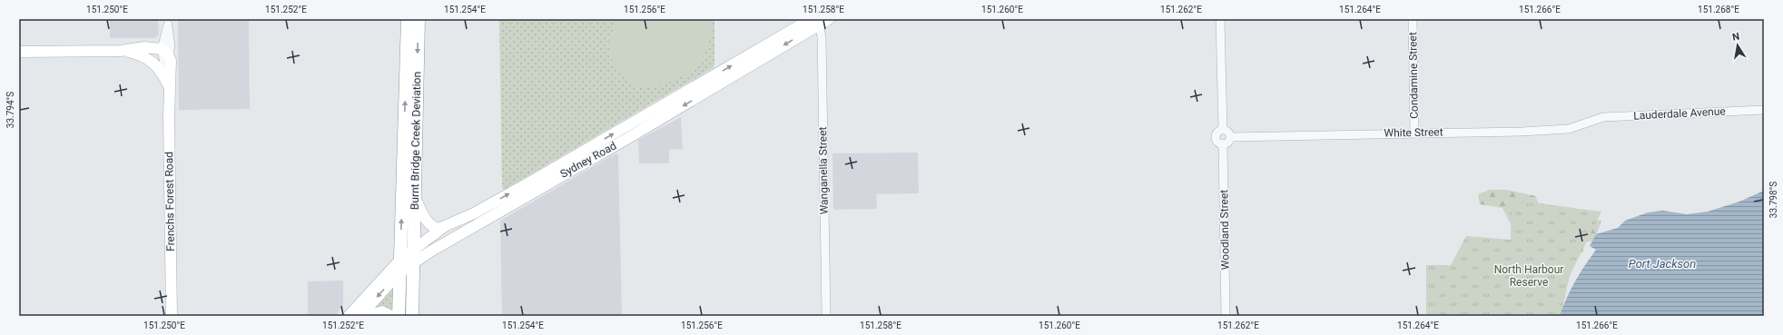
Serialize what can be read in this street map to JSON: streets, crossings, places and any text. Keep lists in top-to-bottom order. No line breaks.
{"streets":{"highway":["Burnt Bridge Creek Deviation"],"main road":["Sydney Road","Frenchs Forest Road"],"street":["Condamine Street","Lauderdale Avenue","White Street","Wanganella Street","Woodland Street"]},"crossings":[["Condamine Street","White Street"],["Lauderdale Avenue","White Street"],["White Street","Woodland Street"],["Burnt Bridge Creek Deviation","Sydney Road"],["Sydney Road","Wanganella Street"]],"water":["Port Jackson"],"parks":["North Harbour Reserve"],"north":"top","coordinates":["151.250°E","151.252°E","151.254°E","151.256°E","151.258°E","151.260°E","151.262°E","151.264°E","151.266°E","151.268°E","33.794°S","33.798°S"]}
